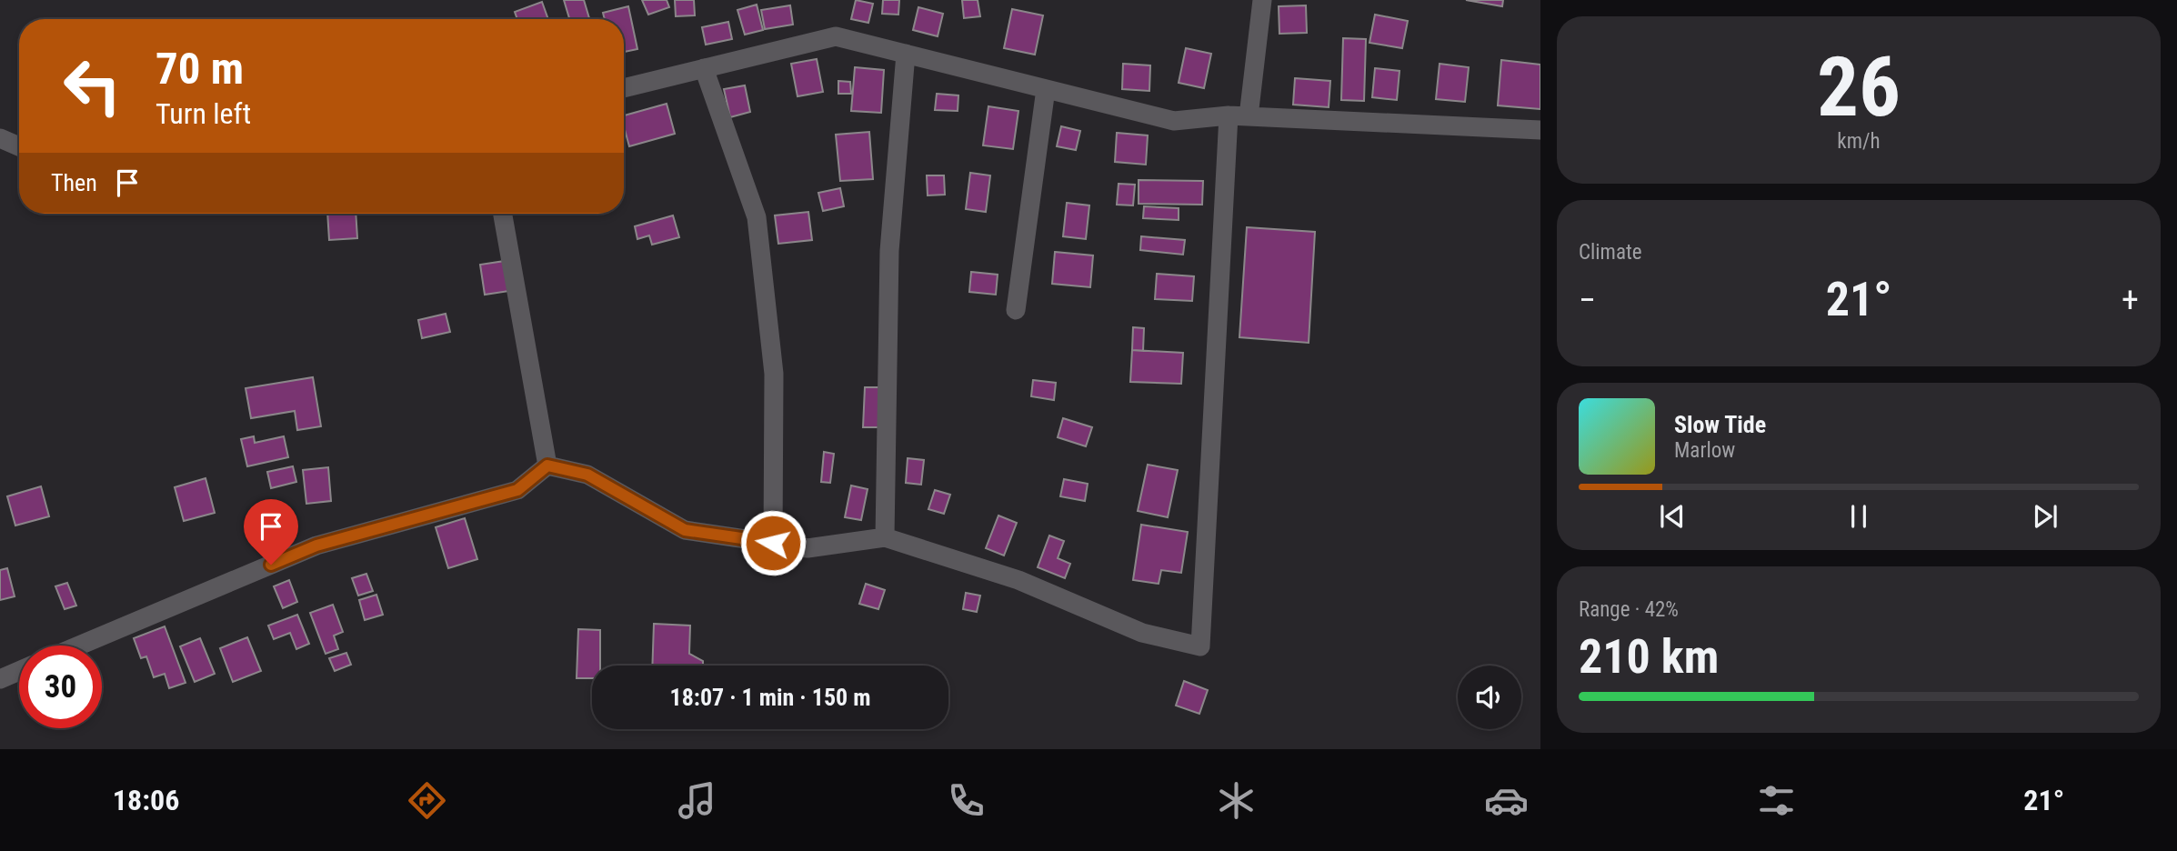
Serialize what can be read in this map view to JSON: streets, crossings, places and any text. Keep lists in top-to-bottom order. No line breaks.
{"page":{"tile":[["26","km/h"],"Climate",["Range · 42%","210 km"]],"turn":["70 m","Turn left"],"then":"Then","heat":["−","21°","+"],"song":["Slow Tide","Marlow"],"limit":"30","trip":"18:07 · 1 min · 150 m","tabs":["18:06","21°"]}}
